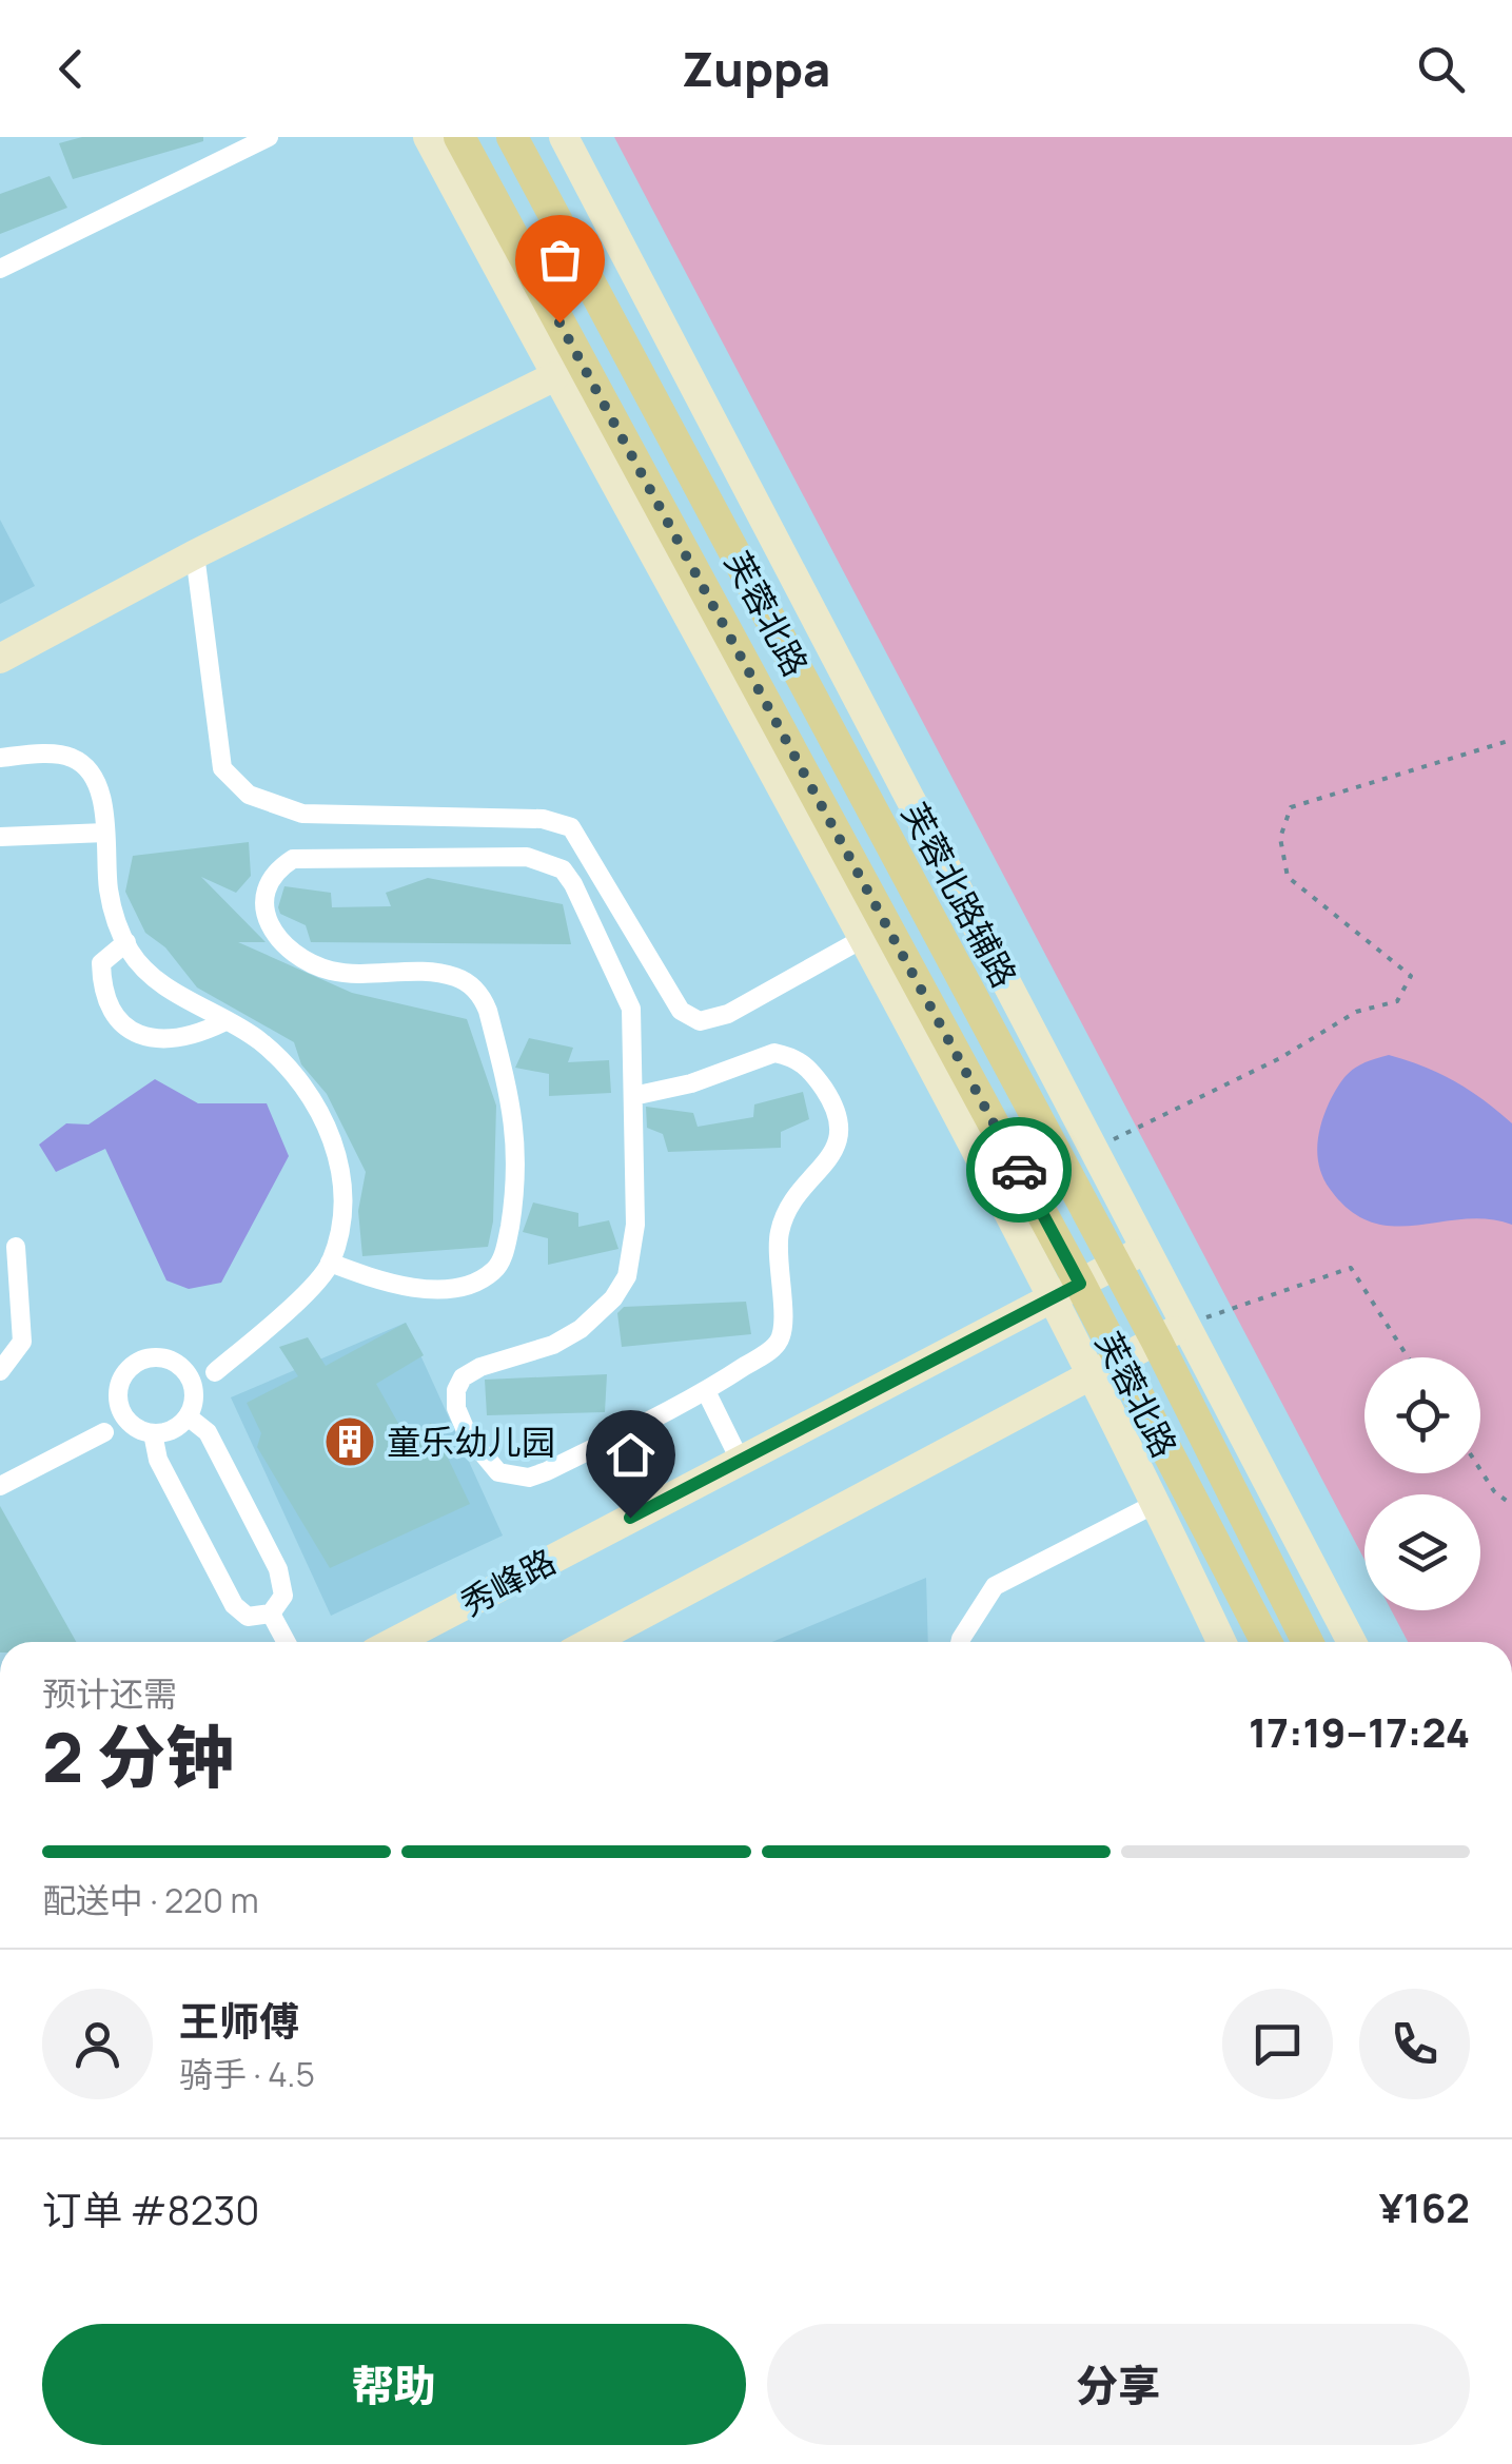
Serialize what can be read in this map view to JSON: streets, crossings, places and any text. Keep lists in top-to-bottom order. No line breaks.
{"streets":{"main road":["芙蓉北路","芙蓉北路辅路","秀峰路"]},"crossings":[["芙蓉北路","秀峰路"],["芙蓉北路辅路","秀峰路"]],"places":{"building":["童乐幼儿园"]},"page":{"header":"Zuppa","heading":["2 分钟","预计还需","17:19–17:24"],"panel":["王师傅","骑手 · 4.5","订单 #8230","¥162"],"bar":"配送中 · 220 m","buttons":["帮助","分享"]}}
